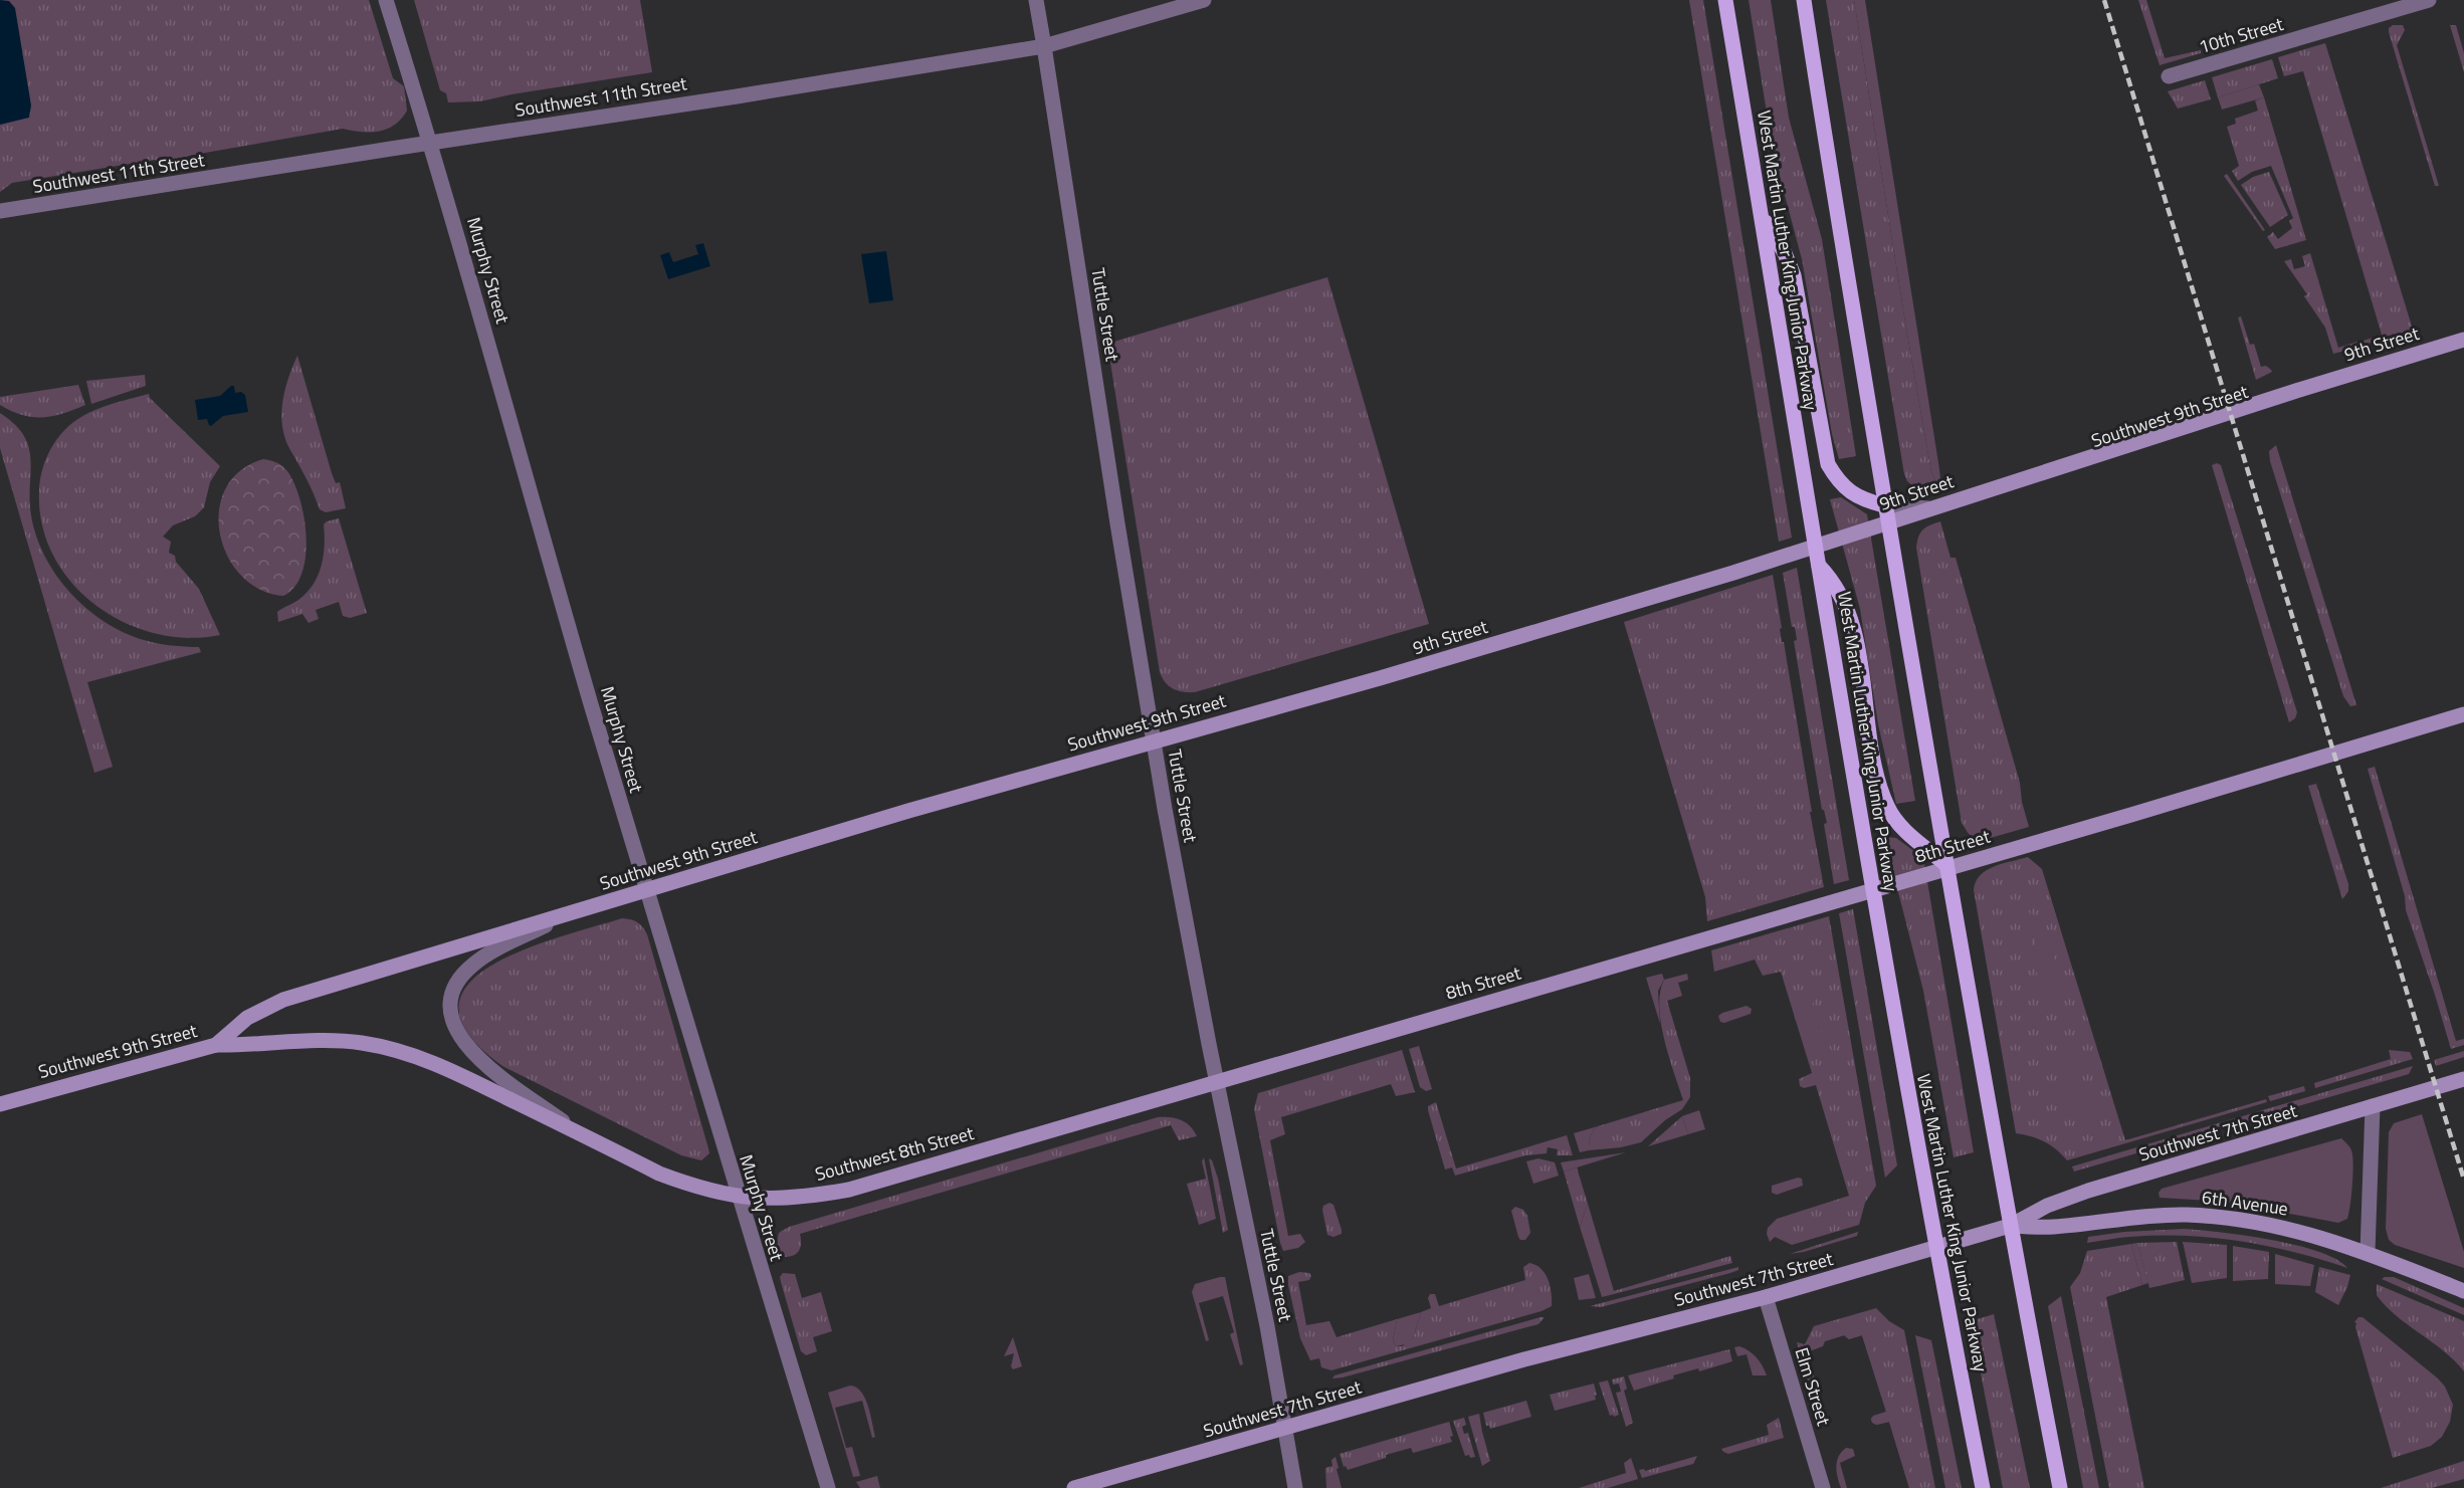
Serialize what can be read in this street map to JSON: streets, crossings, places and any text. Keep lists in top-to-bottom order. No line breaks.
{"streets":{"main road":["West Martin Luther King Junior Parkway","9th Street","Southwest 9th Street","8th Street","Southwest 7th Street","Southwest 8th Street","6th Avenue"],"street":["10th Street","Southwest 11th Street","Murphy Street","Tuttle Street","Elm Street"]},"crossings":[["Southwest 11th Street","Murphy Street"],["Southwest 11th Street","Tuttle Street"],["West Martin Luther King Junior Parkway","Southwest 7th Street"],["Murphy Street","Southwest 9th Street"],["Murphy Street","Southwest 8th Street"],["Tuttle Street","Southwest 9th Street"],["Tuttle Street","Southwest 7th Street"],["Tuttle Street","Southwest 8th Street"],["9th Street","Southwest 9th Street"],["Southwest 9th Street","Southwest 8th Street"],["8th Street","Southwest 8th Street"],["Southwest 7th Street","6th Avenue"],["Southwest 7th Street","Elm Street"]]}
